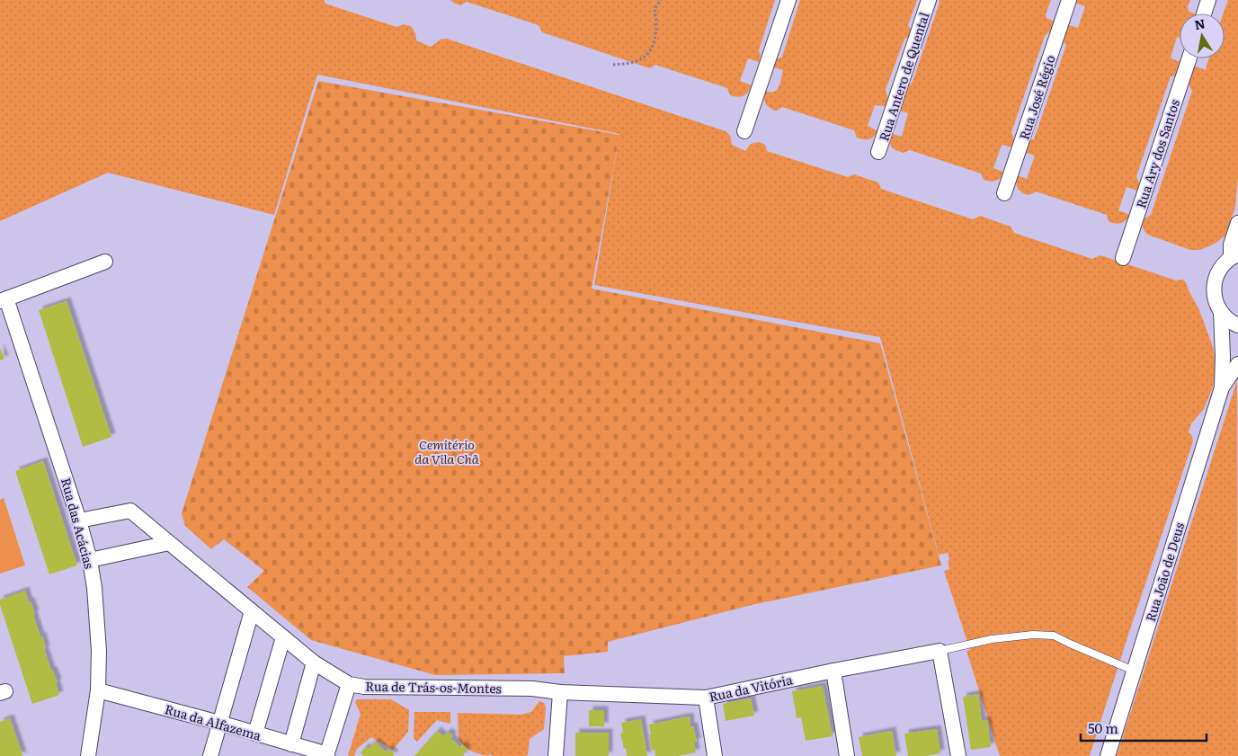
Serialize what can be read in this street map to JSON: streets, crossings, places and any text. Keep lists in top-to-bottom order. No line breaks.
{"streets":{"street":["Rua Antero de Quental","Rua José Régio","Rua Ary dos Santos","Rua das Acácias","Rua João de Deus","Rua de Trás-os-Montes","Rua da Vitória","Rua da Alfazema"]},"crossings":[["Rua das Acácias","Rua de Trás-os-Montes"],["Rua das Acácias","Rua da Alfazema"],["Rua de Trás-os-Montes","Rua da Vitória"]],"parks":["Cemitério da Vila Chã"],"scale_bar":"50 m","north":"top"}
